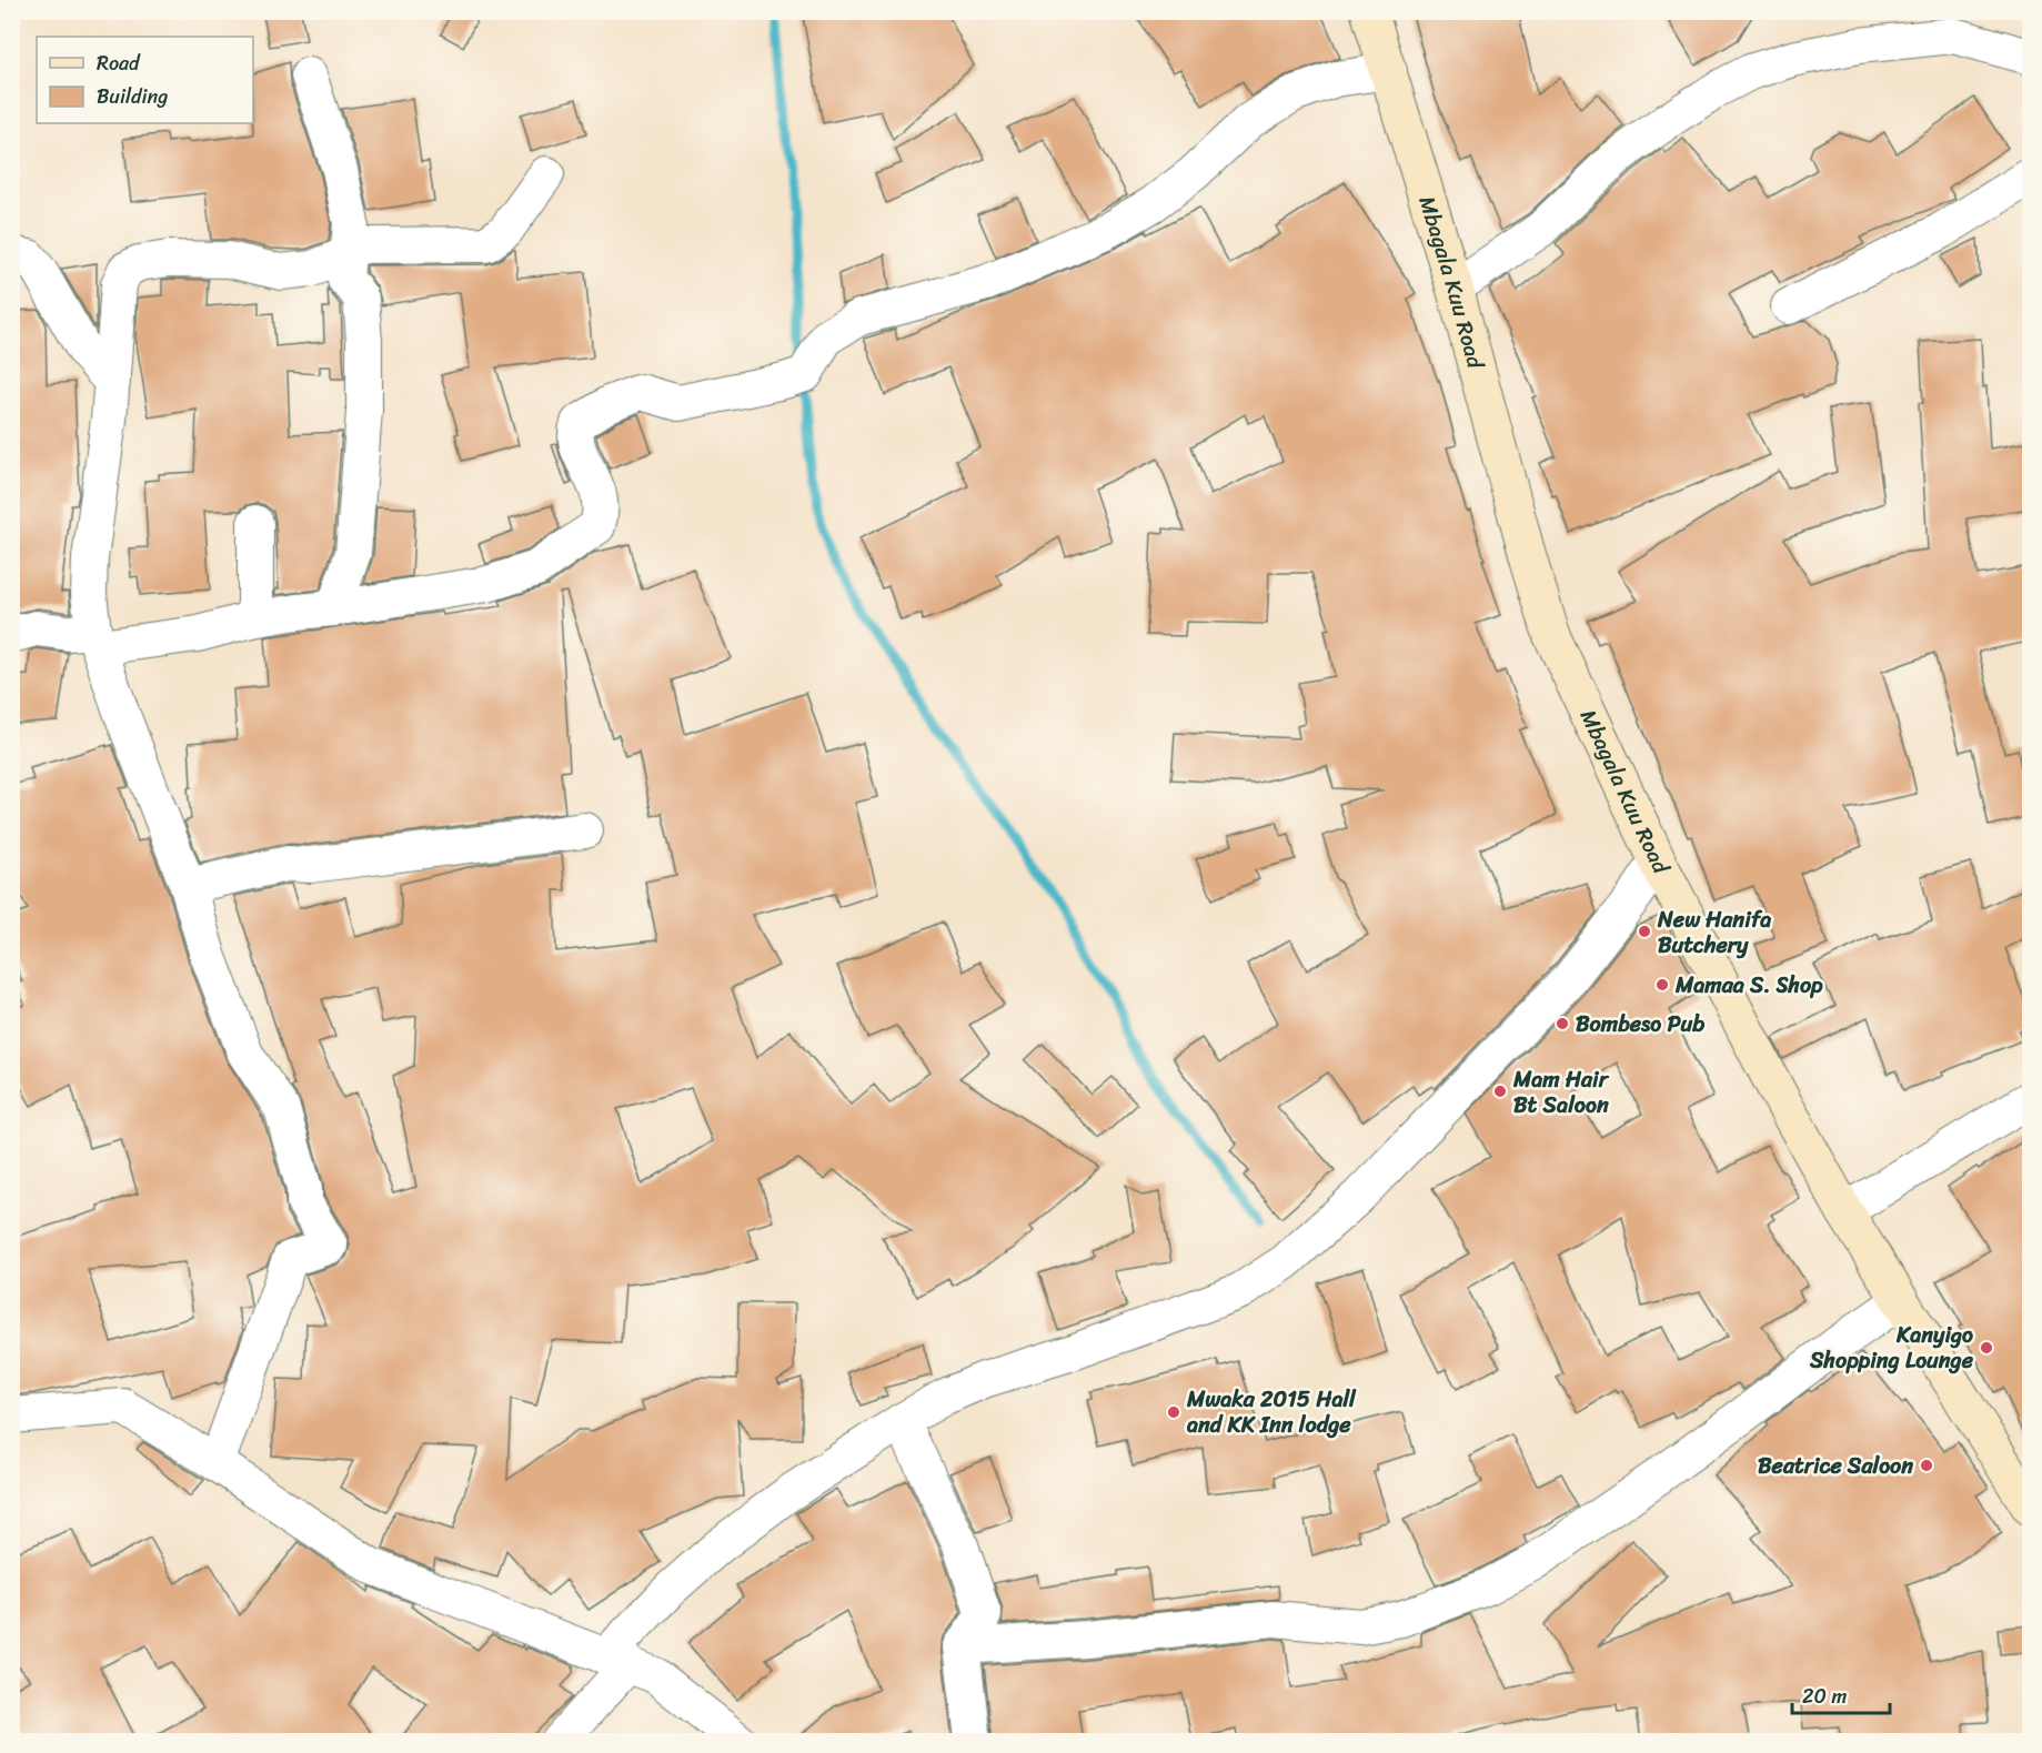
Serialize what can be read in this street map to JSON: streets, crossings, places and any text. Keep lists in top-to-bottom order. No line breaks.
{"streets":{"street":["Mbagala Kuu Road"]},"places":["New Hanifa Butchery","Mamaa S. Shop","Bombeso Pub","Mam Hair Bt Saloon","Kanyigo Shopping Lounge","Mwaka 2015 Hall and KK Inn lodge","Beatrice Saloon"],"legend":["Road","Building"],"scale_bar":"20 m"}
